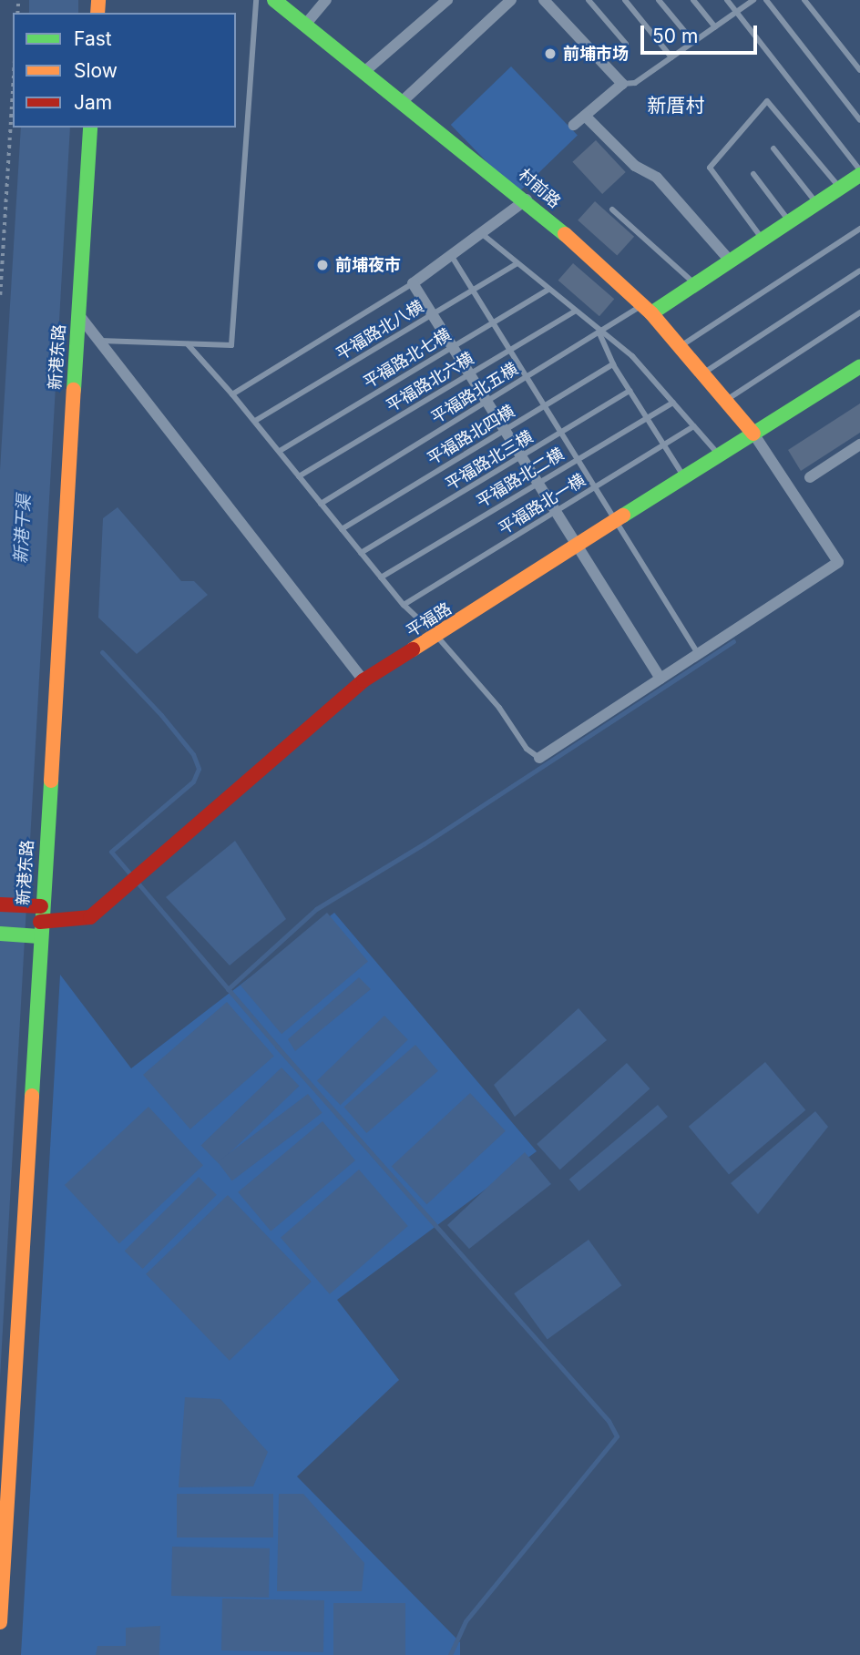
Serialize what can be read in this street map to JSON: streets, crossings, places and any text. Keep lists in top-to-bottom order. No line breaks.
{"streets":{"street":["村前路","新港东路","平福路"],"lane":["平福路北八横","平福路北七横","平福路北六横","平福路北五横","平福路北四横","平福路北三横","平福路北二横","平福路北一横"]},"crossings":[["村前路","平福路北五横"],["村前路","平福路"],["新港东路","平福路"]],"districts":["新厝村"],"water":["新港干渠"],"places":["前埔市场","前埔夜市"],"legend":["Fast","Slow","Jam"],"scale_bar":"50 m"}
